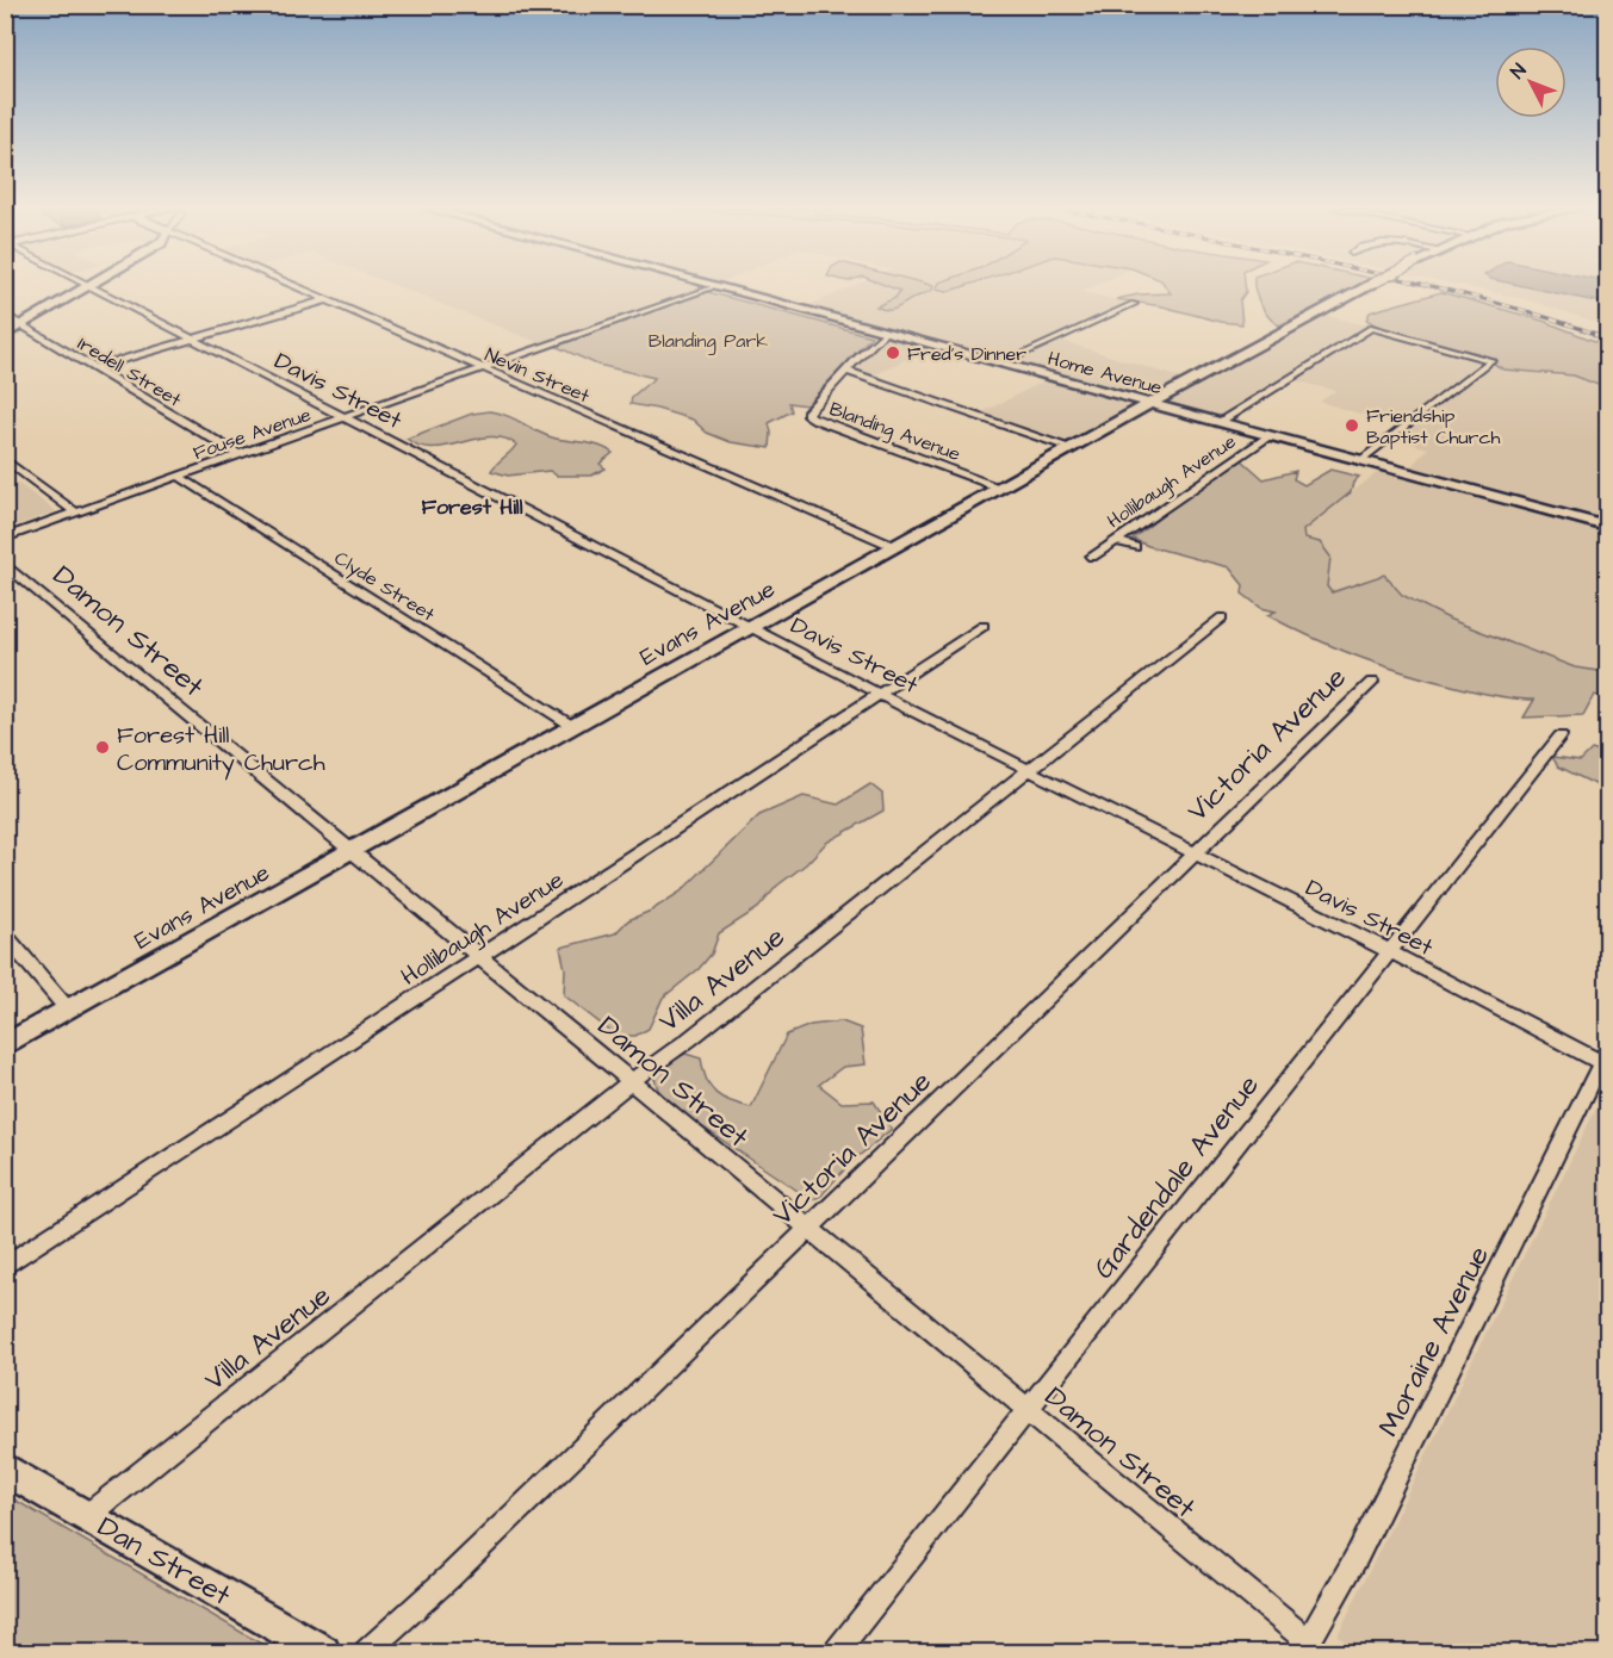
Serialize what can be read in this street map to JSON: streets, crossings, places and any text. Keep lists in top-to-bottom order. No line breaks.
{"streets":{"street":["Iredell Street","Home Avenue","Nevin Street","Davis Street","Blanding Avenue","Fouse Avenue","Hollibaugh Avenue","Clyde Street","Evans Avenue","Damon Street","Victoria Avenue","Villa Avenue","Gardendale Avenue","Moraine Avenue","Dan Street"]},"crossings":[["Iredell Street","Fouse Avenue"],["Home Avenue","Blanding Avenue"],["Home Avenue","Fouse Avenue"],["Home Avenue","Hollibaugh Avenue"],["Home Avenue","Evans Avenue"],["Nevin Street","Fouse Avenue"],["Nevin Street","Evans Avenue"],["Davis Street","Fouse Avenue"],["Davis Street","Hollibaugh Avenue"],["Davis Street","Evans Avenue"],["Davis Street","Victoria Avenue"],["Davis Street","Villa Avenue"],["Davis Street","Gardendale Avenue"],["Davis Street","Moraine Avenue"],["Blanding Avenue","Evans Avenue"],["Fouse Avenue","Clyde Street"],["Hollibaugh Avenue","Damon Street"],["Clyde Street","Evans Avenue"],["Evans Avenue","Damon Street"],["Damon Street","Victoria Avenue"],["Damon Street","Villa Avenue"],["Damon Street","Gardendale Avenue"],["Damon Street","Moraine Avenue"],["Villa Avenue","Dan Street"]],"districts":["Forest Hill"],"parks":["Blanding Park"],"places":["Fred's Dinner","Friendship Baptist Church","Forest Hill Community Church"],"north":"top left"}
